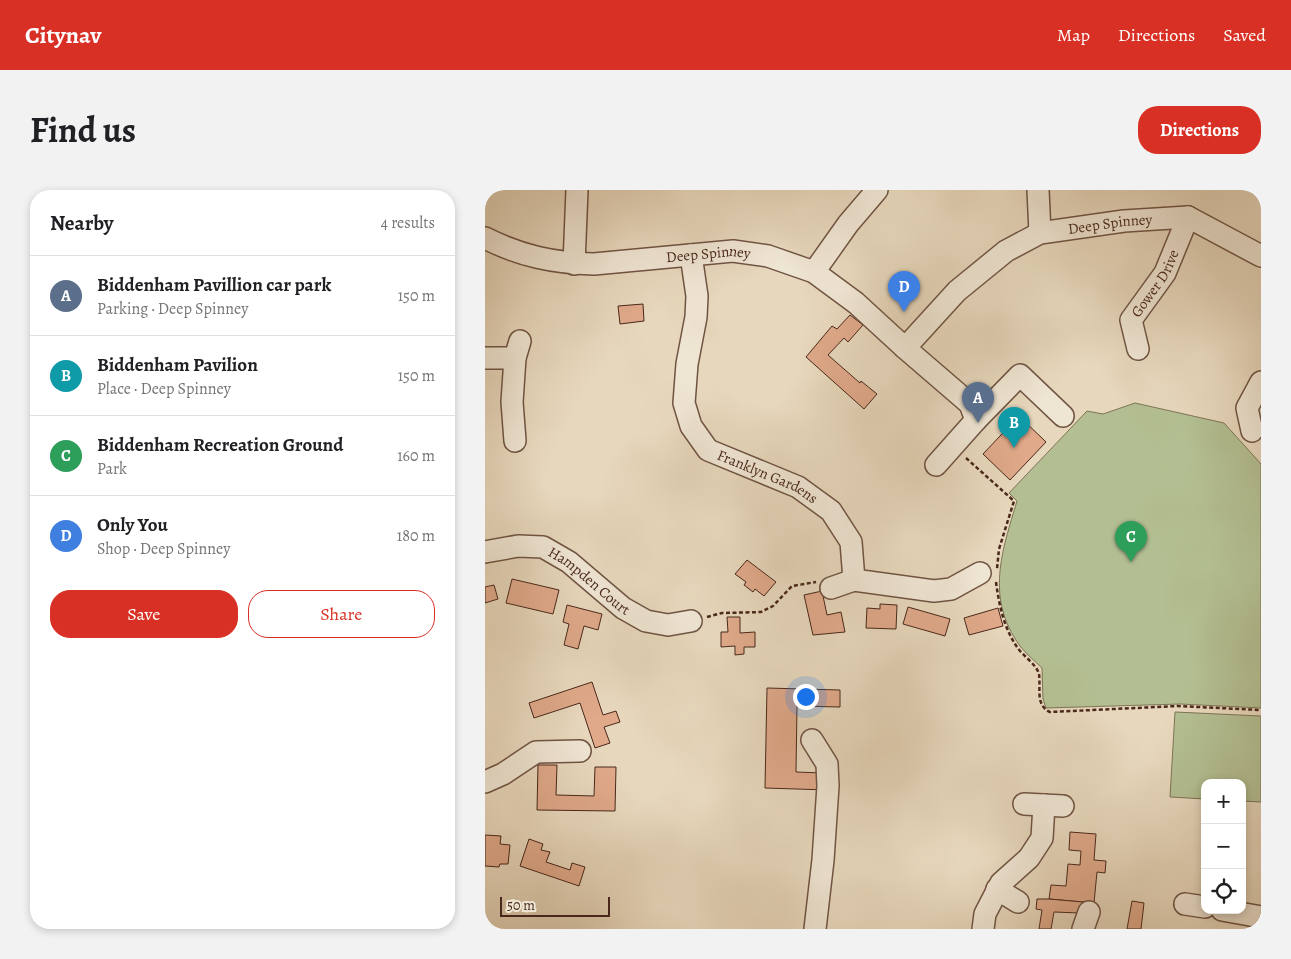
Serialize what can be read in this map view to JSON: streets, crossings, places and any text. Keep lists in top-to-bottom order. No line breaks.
{"streets":{"street":["Deep Spinney","Gower Drive","Franklyn Gardens","Hampden Court"]},"crossings":[["Deep Spinney","Gower Drive"],["Deep Spinney","Franklyn Gardens"]],"scale_bar":"50 m","page":{"header":"Citynav","nav":["Map","Directions","Saved"],"title":"Find us","buttons":["Directions",["Save","Share"]],"heading":["Nearby","4 results"],"list":[{"mark":"A","name":"Biddenham Pavillion car park","note":"Parking · Deep Spinney","value":"150 m"},{"mark":"B","name":"Biddenham Pavilion","note":"Place · Deep Spinney","value":"150 m"},{"mark":"C","name":"Biddenham Recreation Ground","note":"Park","value":"160 m"},{"mark":"D","name":"Only You","note":"Shop · Deep Spinney","value":"180 m"}],"pins":["D","A","B","C"],"map_buttons":["+","−"],"scale":"50 m"}}
